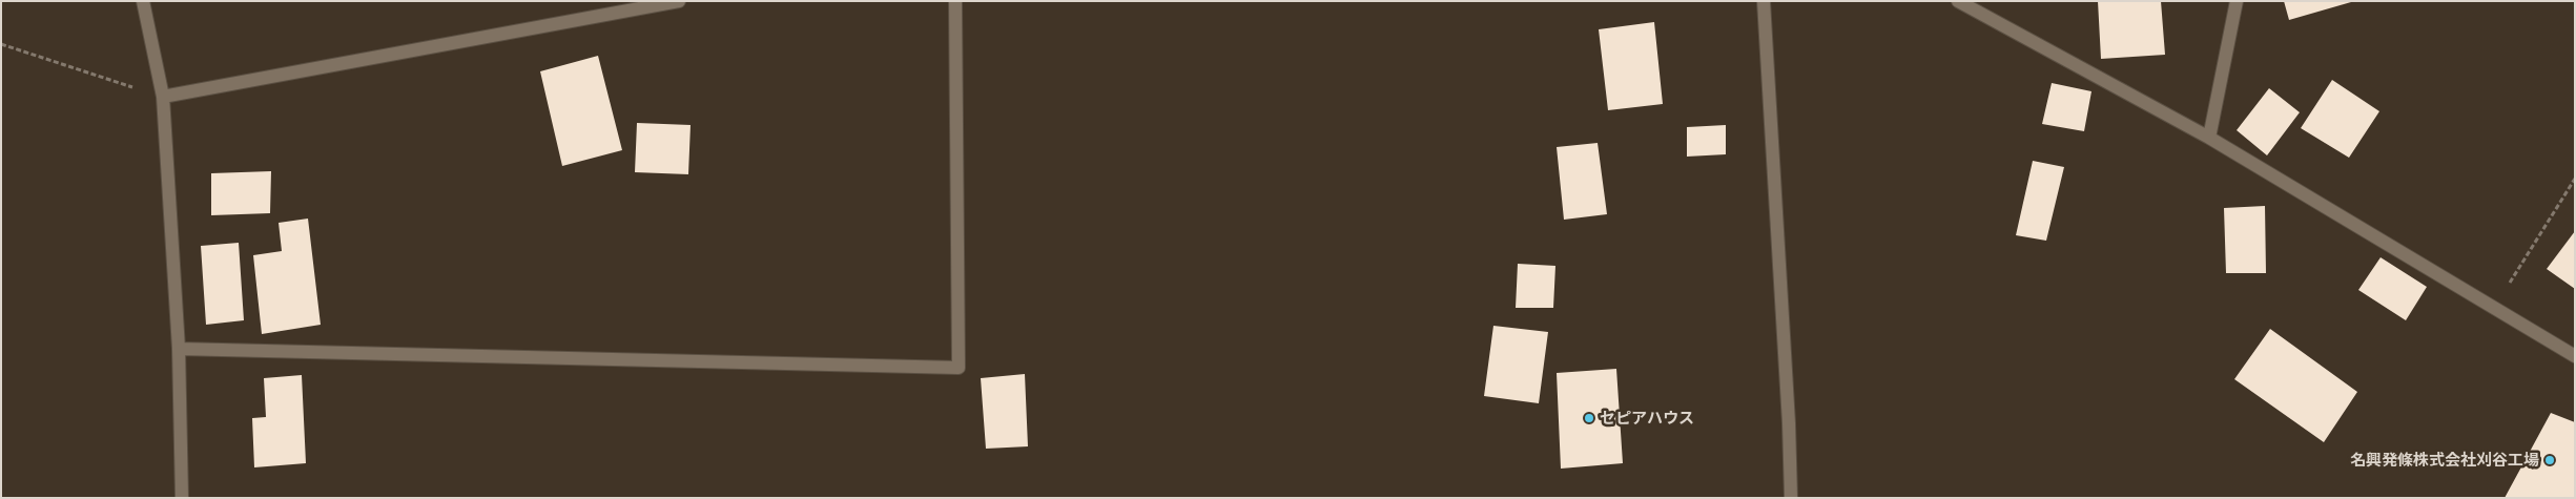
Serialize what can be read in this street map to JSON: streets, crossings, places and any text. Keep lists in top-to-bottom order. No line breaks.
{"places":["セピアハウス","名興発條株式会社刈谷工場"]}
